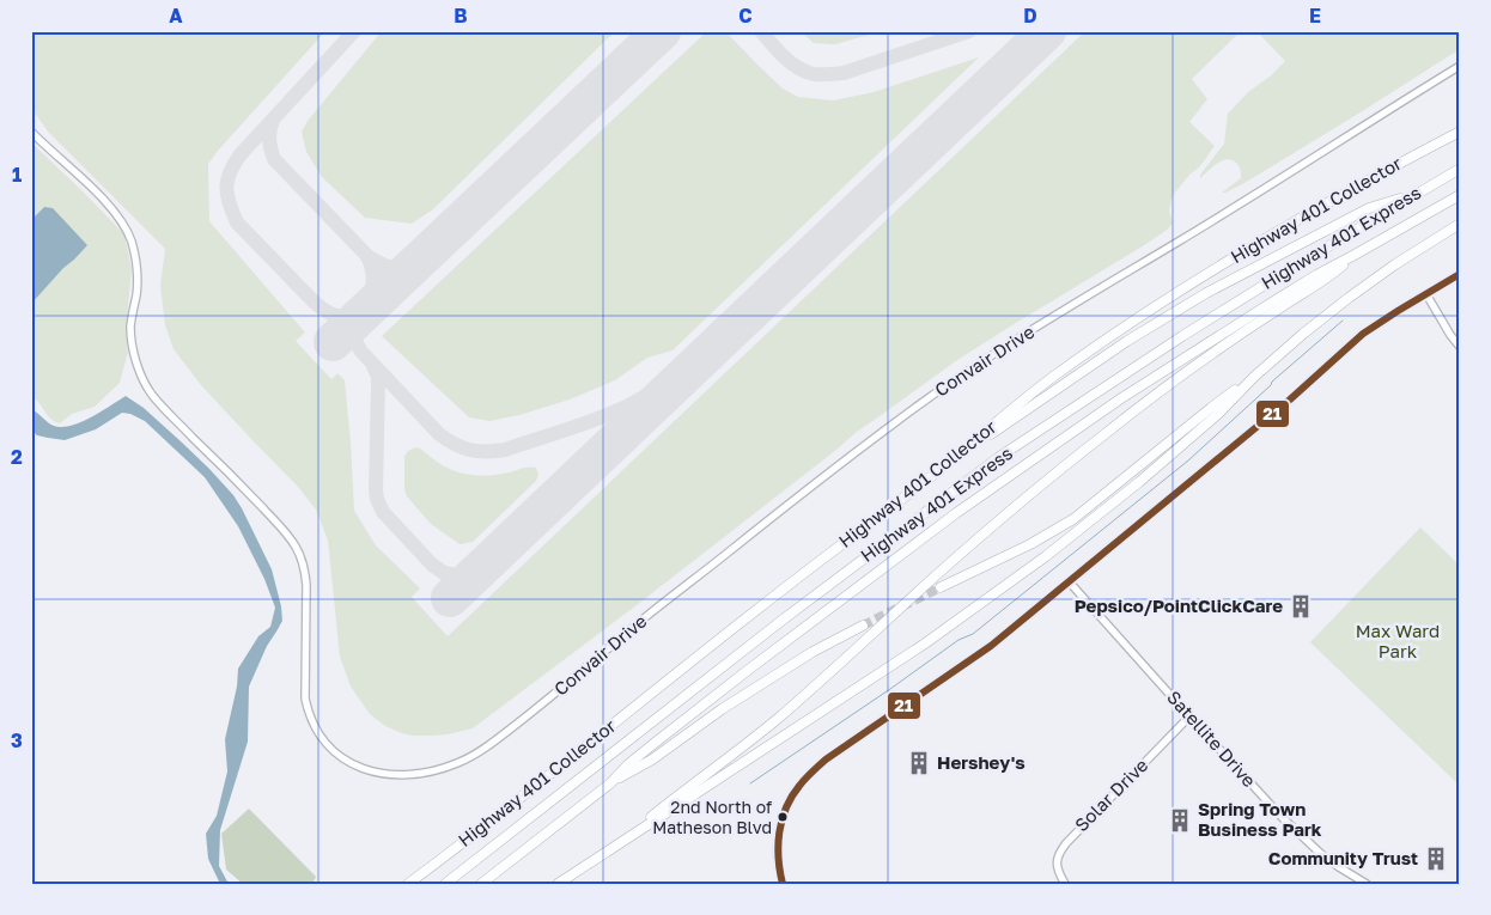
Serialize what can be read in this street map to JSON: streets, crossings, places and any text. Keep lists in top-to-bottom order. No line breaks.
{"streets":{"highway":["Highway 401 Collector","Highway 401 Express"],"street":["Convair Drive","Satellite Drive","Solar Drive"]},"crossings":[["Satellite Drive","Solar Drive"]],"parks":["Max Ward Park"],"places":{"building":["Pepsico/PointClickCare","Hershey's","Spring Town Business Park","Community Trust"],"other":["2nd North of Matheson Blvd"]},"lines":["transit line 21"],"grid":{"columns":["A","B","C","D","E"],"rows":["1","2","3"]}}
